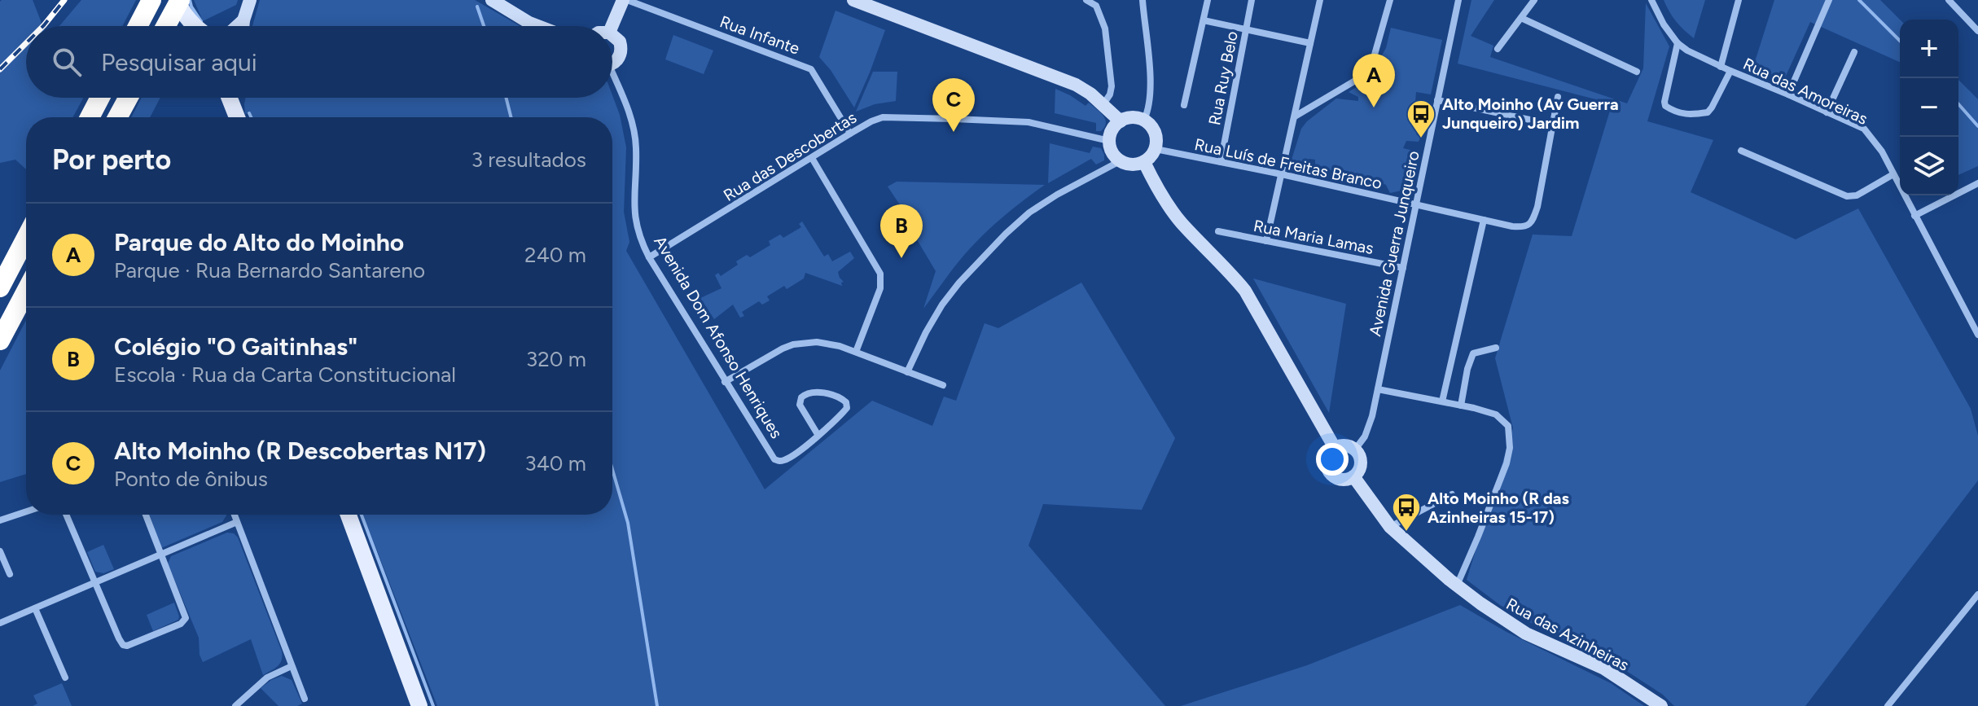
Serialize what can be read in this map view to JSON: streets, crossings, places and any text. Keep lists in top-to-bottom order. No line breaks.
{"streets":{"street":["Rua Infante","Rua Ruy Belo","Rua das Amoreiras","Rua das Descobertas","Rua Luís de Freitas Branco","Rua Maria Lamas","Avenida Guerra Junqueiro","Avenida Dom Afonso Henriques","Rua das Azinheiras"]},"crossings":[["Rua Infante","Rua das Descobertas"],["Rua Ruy Belo","Rua Luís de Freitas Branco"],["Rua das Descobertas","Rua Luís de Freitas Branco"],["Rua das Descobertas","Avenida Dom Afonso Henriques"],["Rua Luís de Freitas Branco","Avenida Guerra Junqueiro"],["Rua Maria Lamas","Avenida Guerra Junqueiro"],["Avenida Guerra Junqueiro","Rua das Azinheiras"]],"places":{"bus stop":["Alto Moinho (Av Guerra Junqueiro) Jardim","Alto Moinho (R das Azinheiras 15-17)"]},"page":{"map_buttons":["+","−"],"search":"Pesquisar aqui","pins":["A","C","B"],"heading":["Por perto","3 resultados"],"list":[{"mark":"A","name":"Parque do Alto do Moinho","note":"Parque · Rua Bernardo Santareno","value":"240 m"},{"mark":"B","name":"Colégio \"O Gaitinhas\"","note":"Escola · Rua da Carta Constitucional","value":"320 m"},{"mark":"C","name":"Alto Moinho (R Descobertas N17)","note":"Ponto de ônibus","value":"340 m"}]}}
